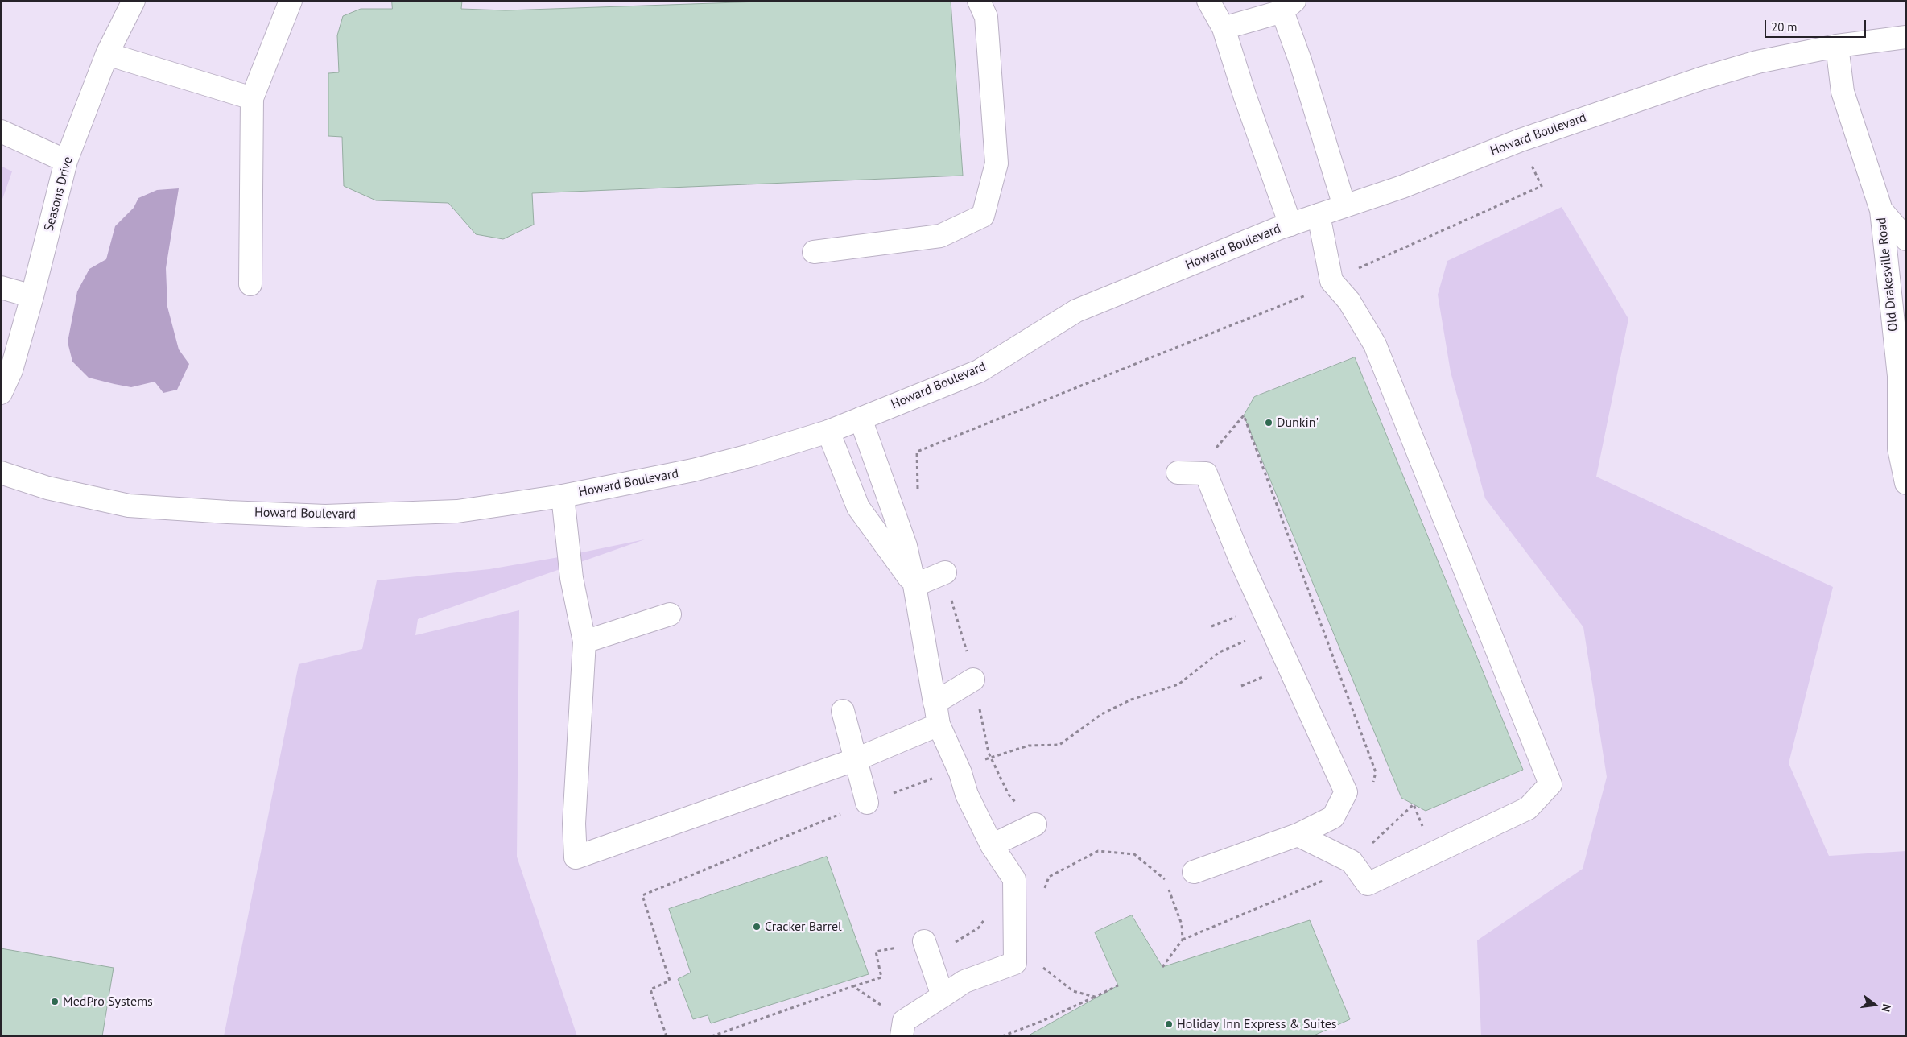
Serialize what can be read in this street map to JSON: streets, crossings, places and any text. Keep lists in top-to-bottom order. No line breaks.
{"streets":{"main road":["Howard Boulevard","Seasons Drive","Old Drakesville Road"]},"crossings":[["Howard Boulevard","Old Drakesville Road"]],"places":["Dunkin'","Cracker Barrel","MedPro Systems","Holiday Inn Express & Suites"],"scale_bar":"20 m","north":"right"}
